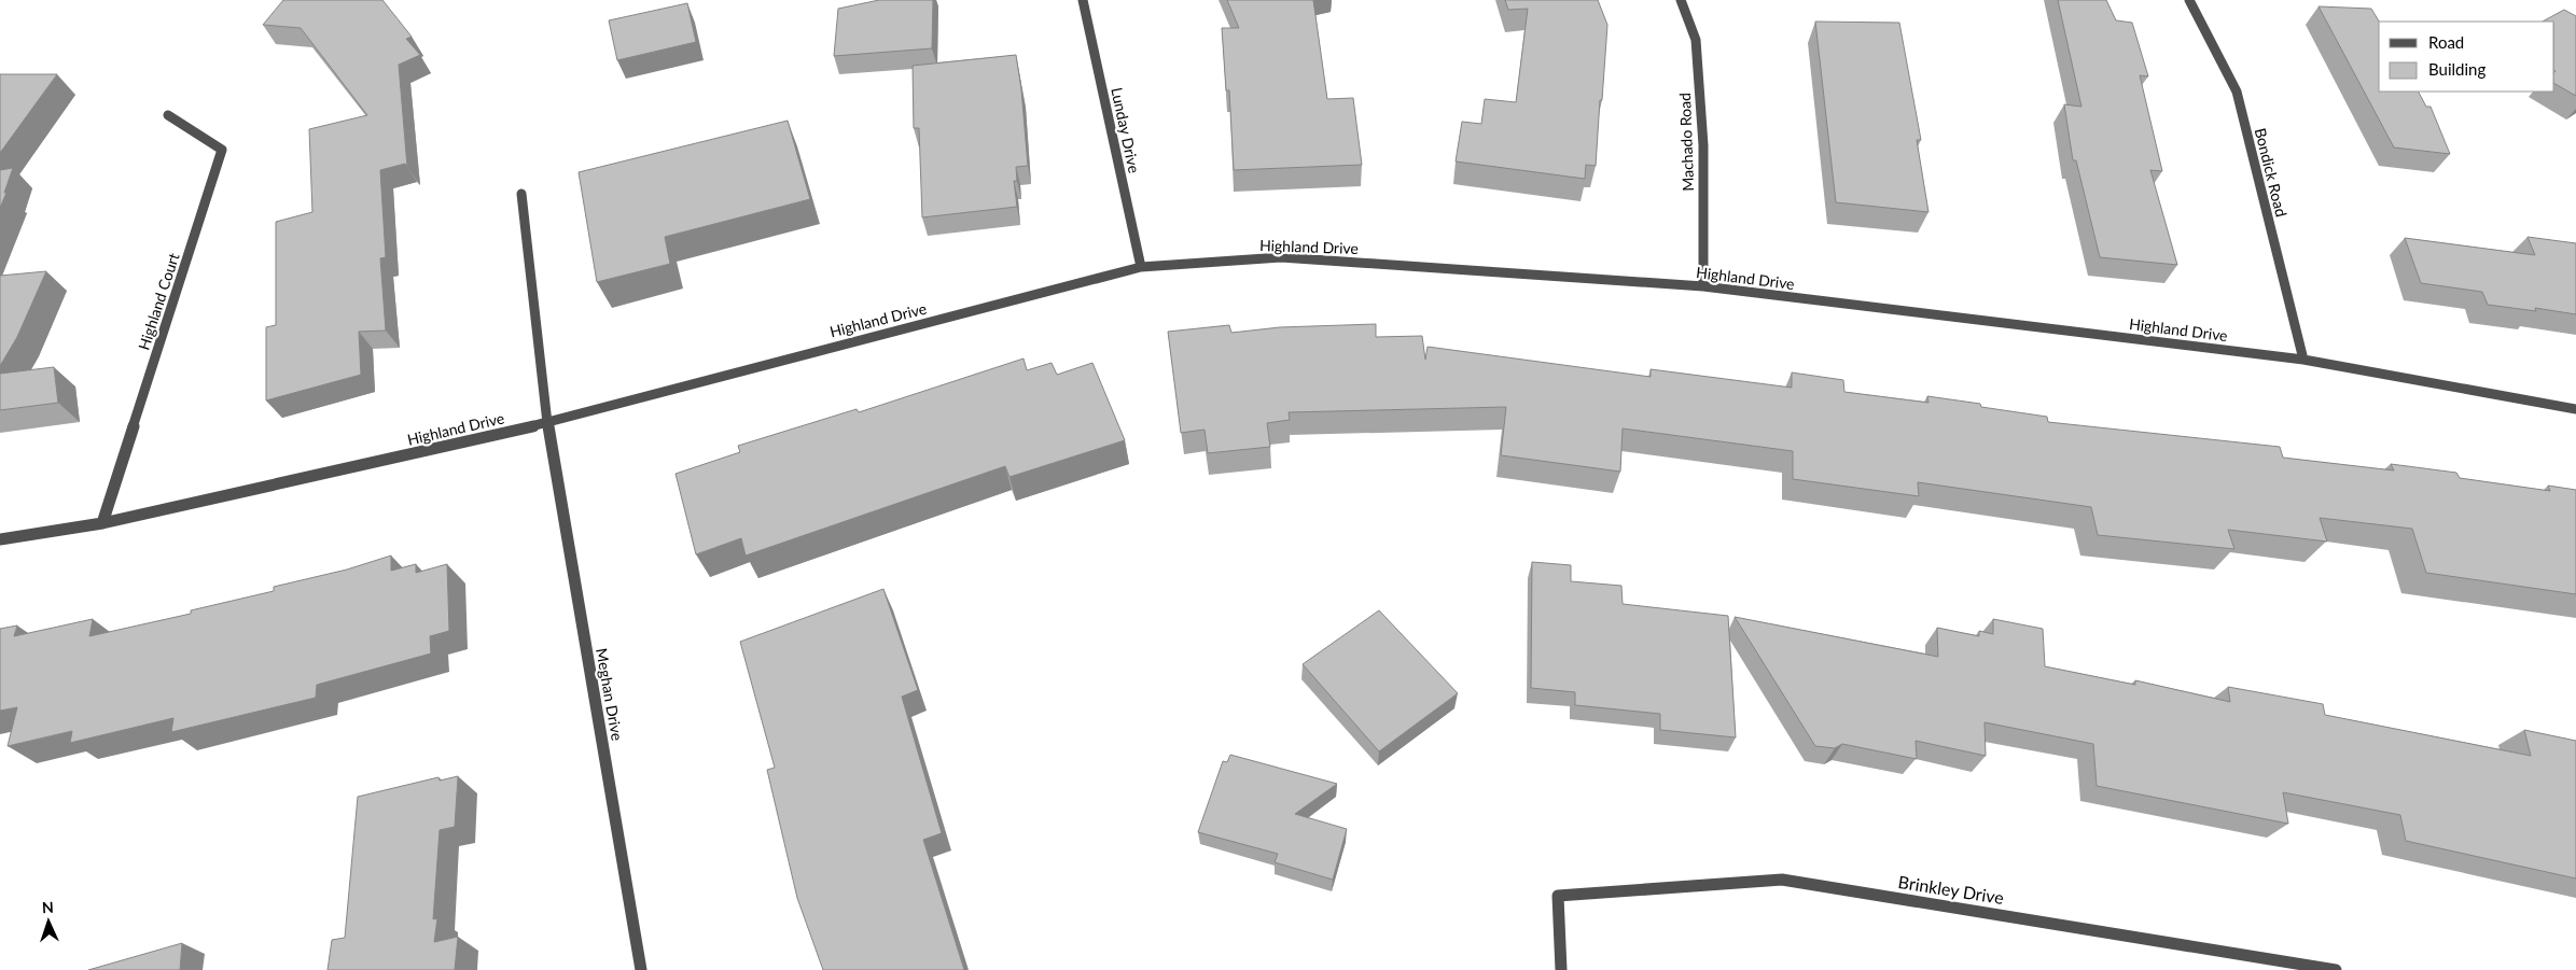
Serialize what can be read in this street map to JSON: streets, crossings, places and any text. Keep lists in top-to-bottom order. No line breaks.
{"streets":{"street":["Lunday Drive","Machado Road","Bondick Road","Highland Drive","Highland Court","Meghan Drive","Brinkley Drive"]},"crossings":[["Lunday Drive","Highland Drive"],["Machado Road","Highland Drive"],["Bondick Road","Highland Drive"],["Highland Drive","Highland Court"],["Highland Drive","Meghan Drive"]],"legend":["Road","Building"],"north":"top"}
